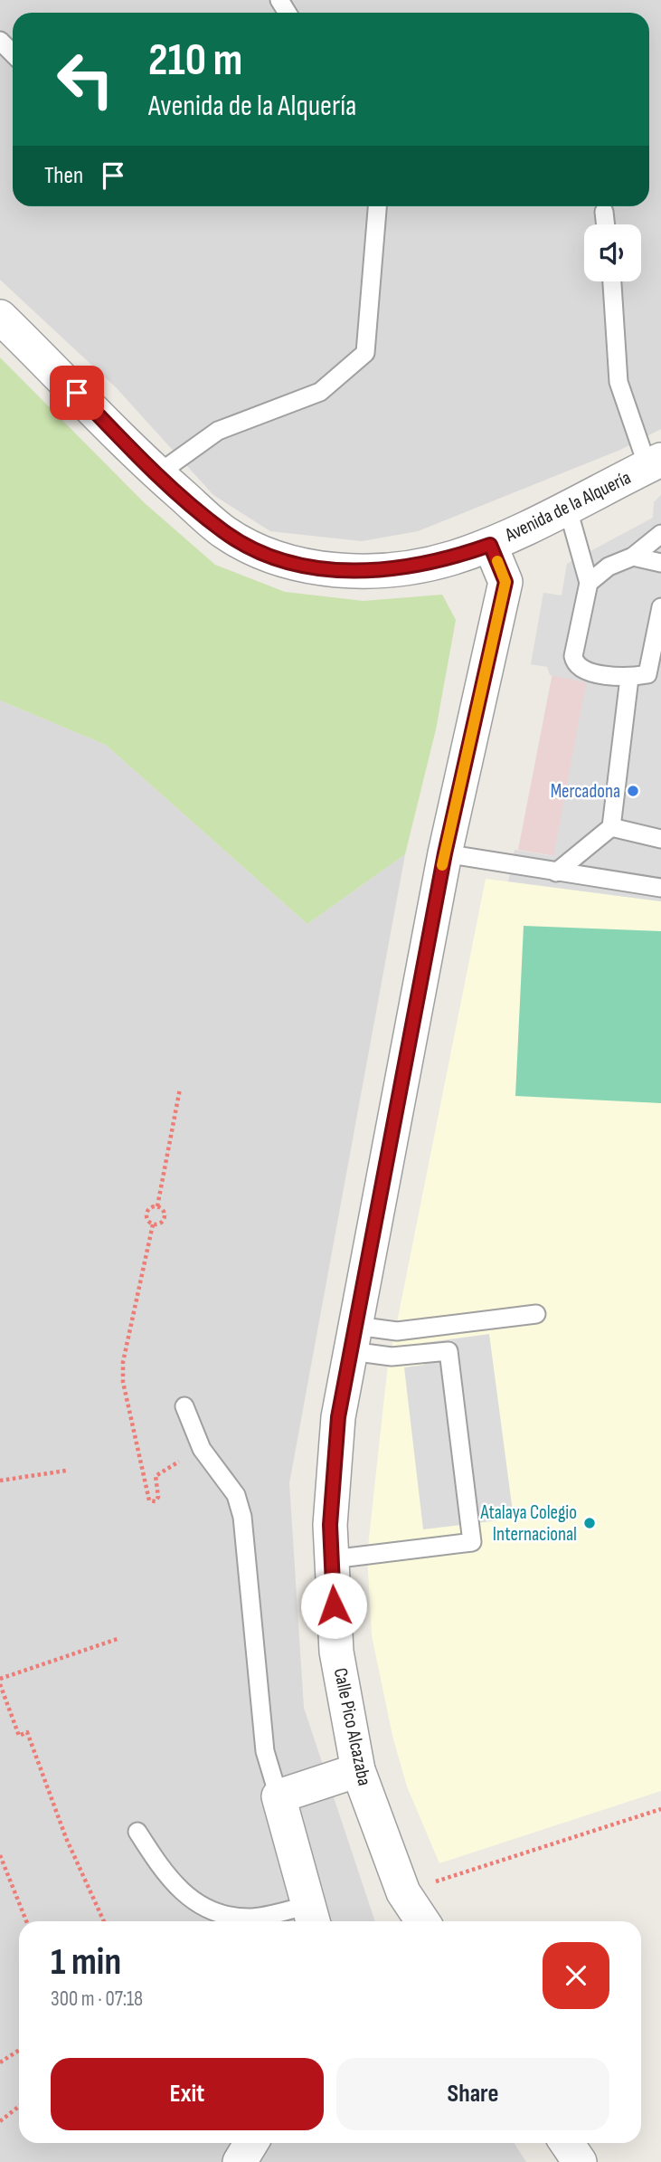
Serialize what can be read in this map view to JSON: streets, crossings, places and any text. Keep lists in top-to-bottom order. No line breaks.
{"streets":{"street":["Avenida de la Alquería","Calle Pico Alcazaba"]},"crossings":[["Avenida de la Alquería","Calle Pico Alcazaba"]],"places":["Mercadona","Atalaya Colegio Internacional"],"page":{"turn":["210 m","Avenida de la Alquería"],"then":"Then","heading":["1 min","300 m · 07:18"],"buttons":["Exit","Share"]}}
